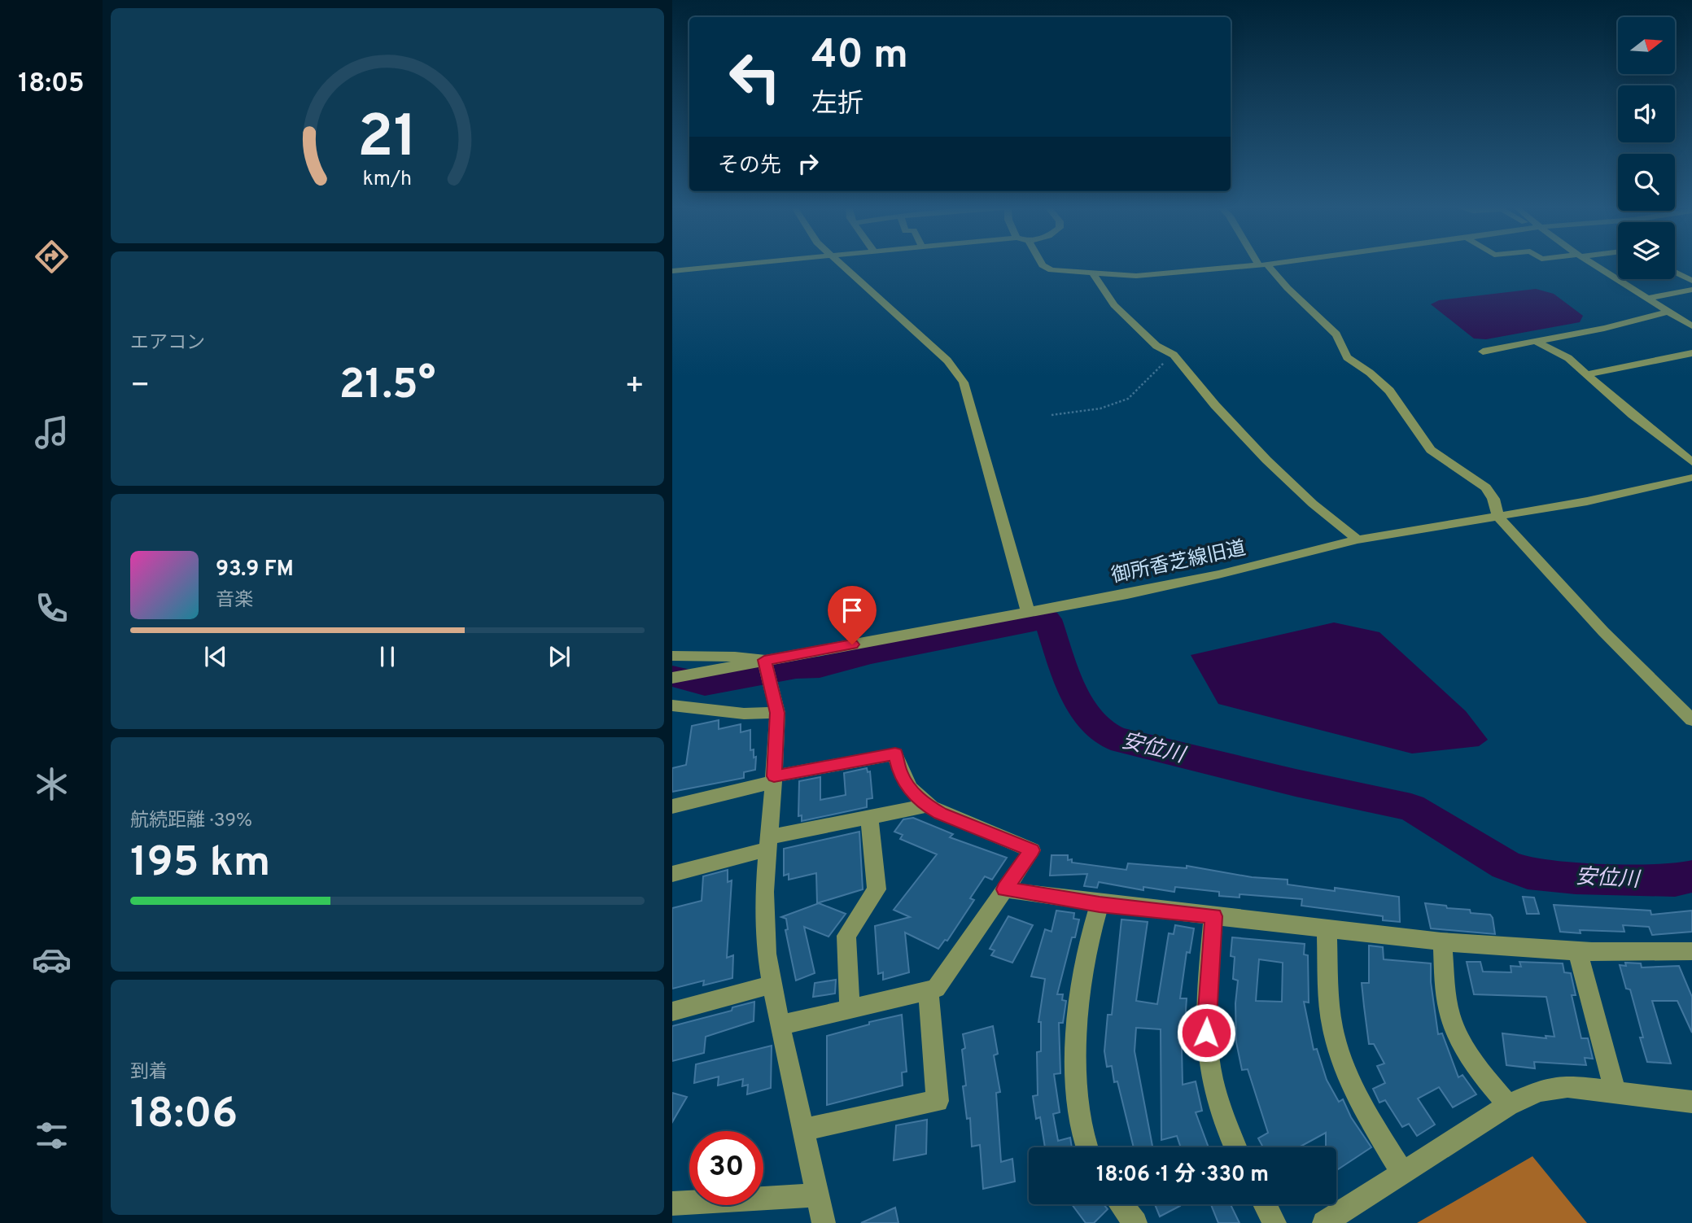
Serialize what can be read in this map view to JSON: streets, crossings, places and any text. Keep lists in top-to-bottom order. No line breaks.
{"streets":{"street":["御所香芝線旧道"]},"water":["安位川"],"north":"right","page":{"tabs":"18:05","turn":["40 m","左折"],"then":"その先","tile":["エアコン",["航続距離 · 39%","195 km"],["到着","18:06"]],"heat":["−","21.5°","+"],"song":["93.9 FM","音楽"],"limit":"30","trip":"18:06 · 1 分 · 330 m","gauge":["21","km/h"]}}
